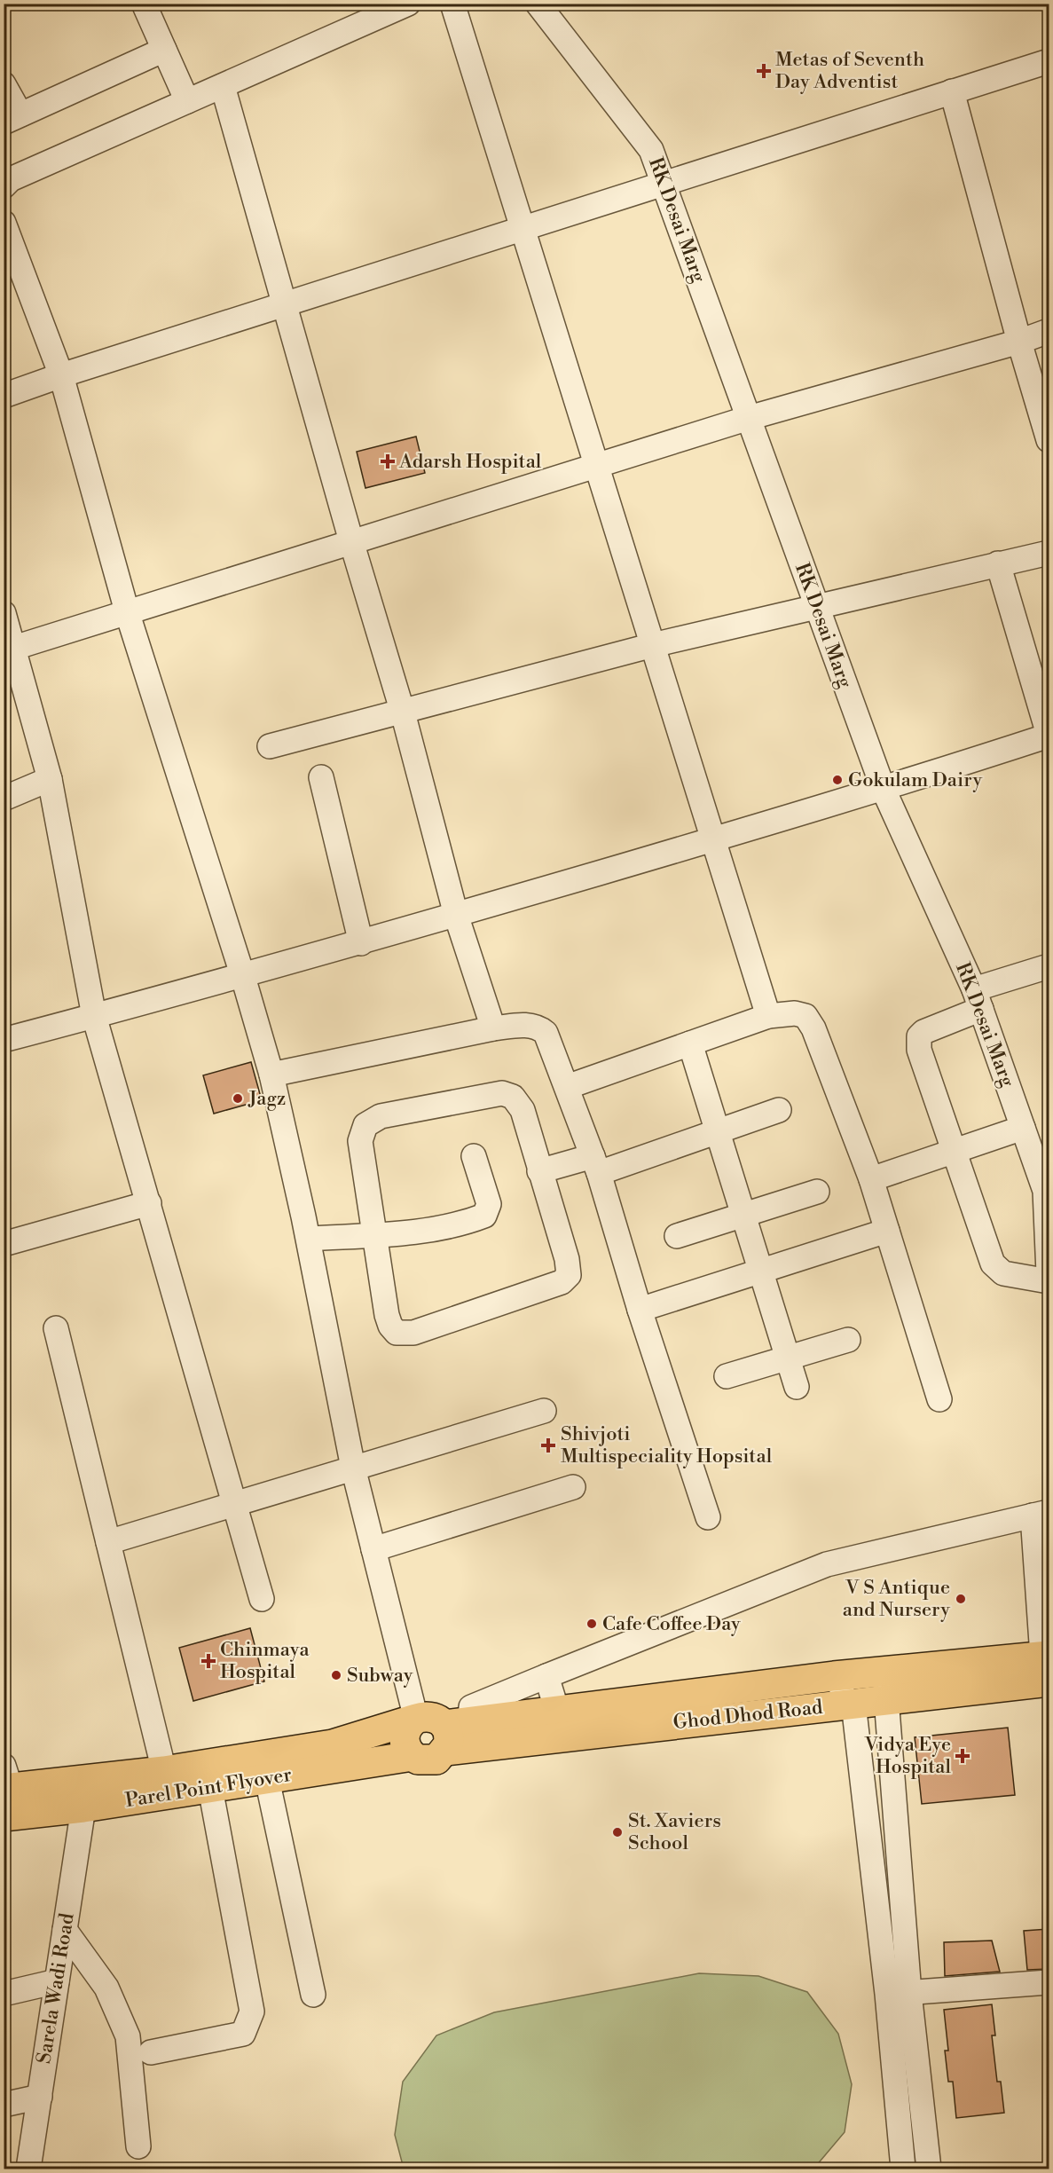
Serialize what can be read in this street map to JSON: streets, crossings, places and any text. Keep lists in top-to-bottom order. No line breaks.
{"streets":{"main road":["Ghod Dhod Road","Parel Point Flyover"],"street":["RK Desai Marg","Sarela Wadi Road"]},"crossings":[["Ghod Dhod Road","Parel Point Flyover"],["Parel Point Flyover","Sarela Wadi Road"]],"places":{"health":["Metas of Seventh Day Adventist","Adarsh Hospital","Shivjoti Multispeciality Hopsital","Chinmaya Hospital","Vidya Eye Hospital"],"other":["Gokulam Dairy","Jagz","V S Antique and Nursery","Cafe Coffee Day","Subway","St. Xaviers School"]}}
